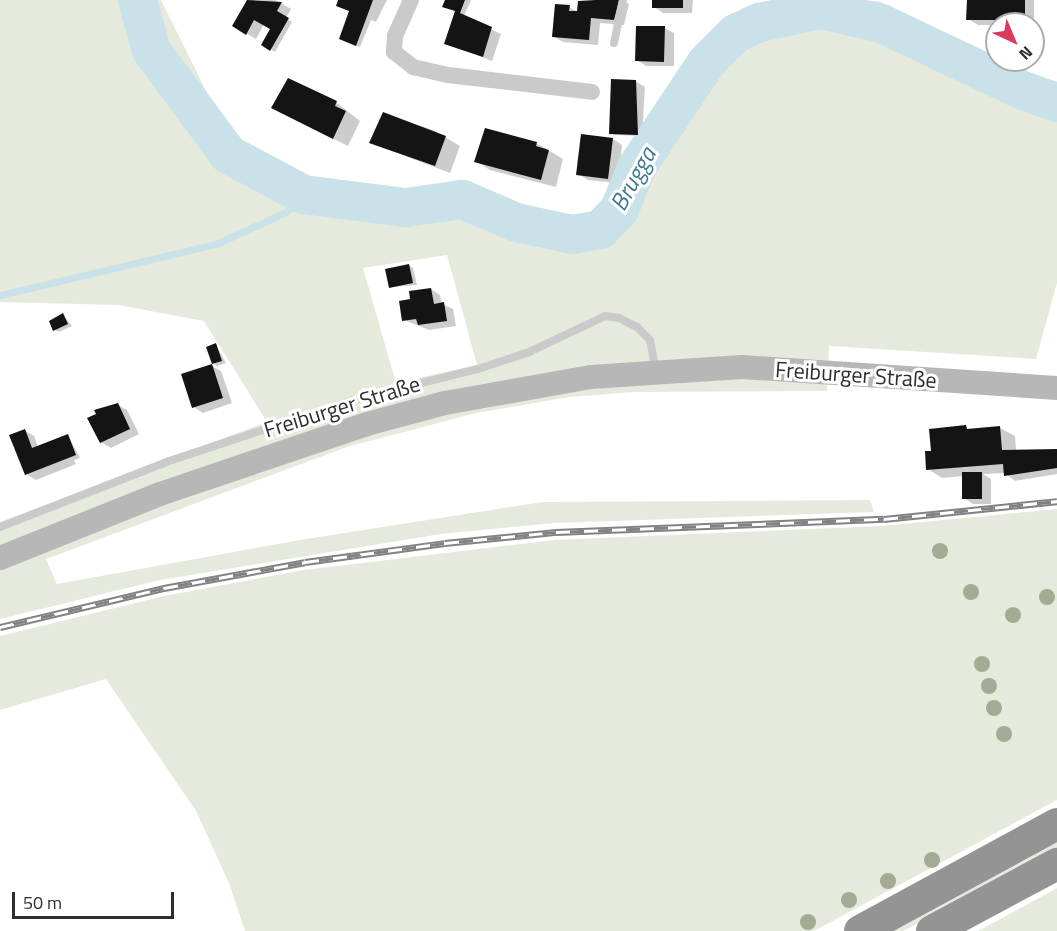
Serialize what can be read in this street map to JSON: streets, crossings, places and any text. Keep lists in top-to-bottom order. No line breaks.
{"streets":{"street":["Freiburger Straße"]},"water":["Brugga"],"scale_bar":"50 m","north":"bottom right"}
